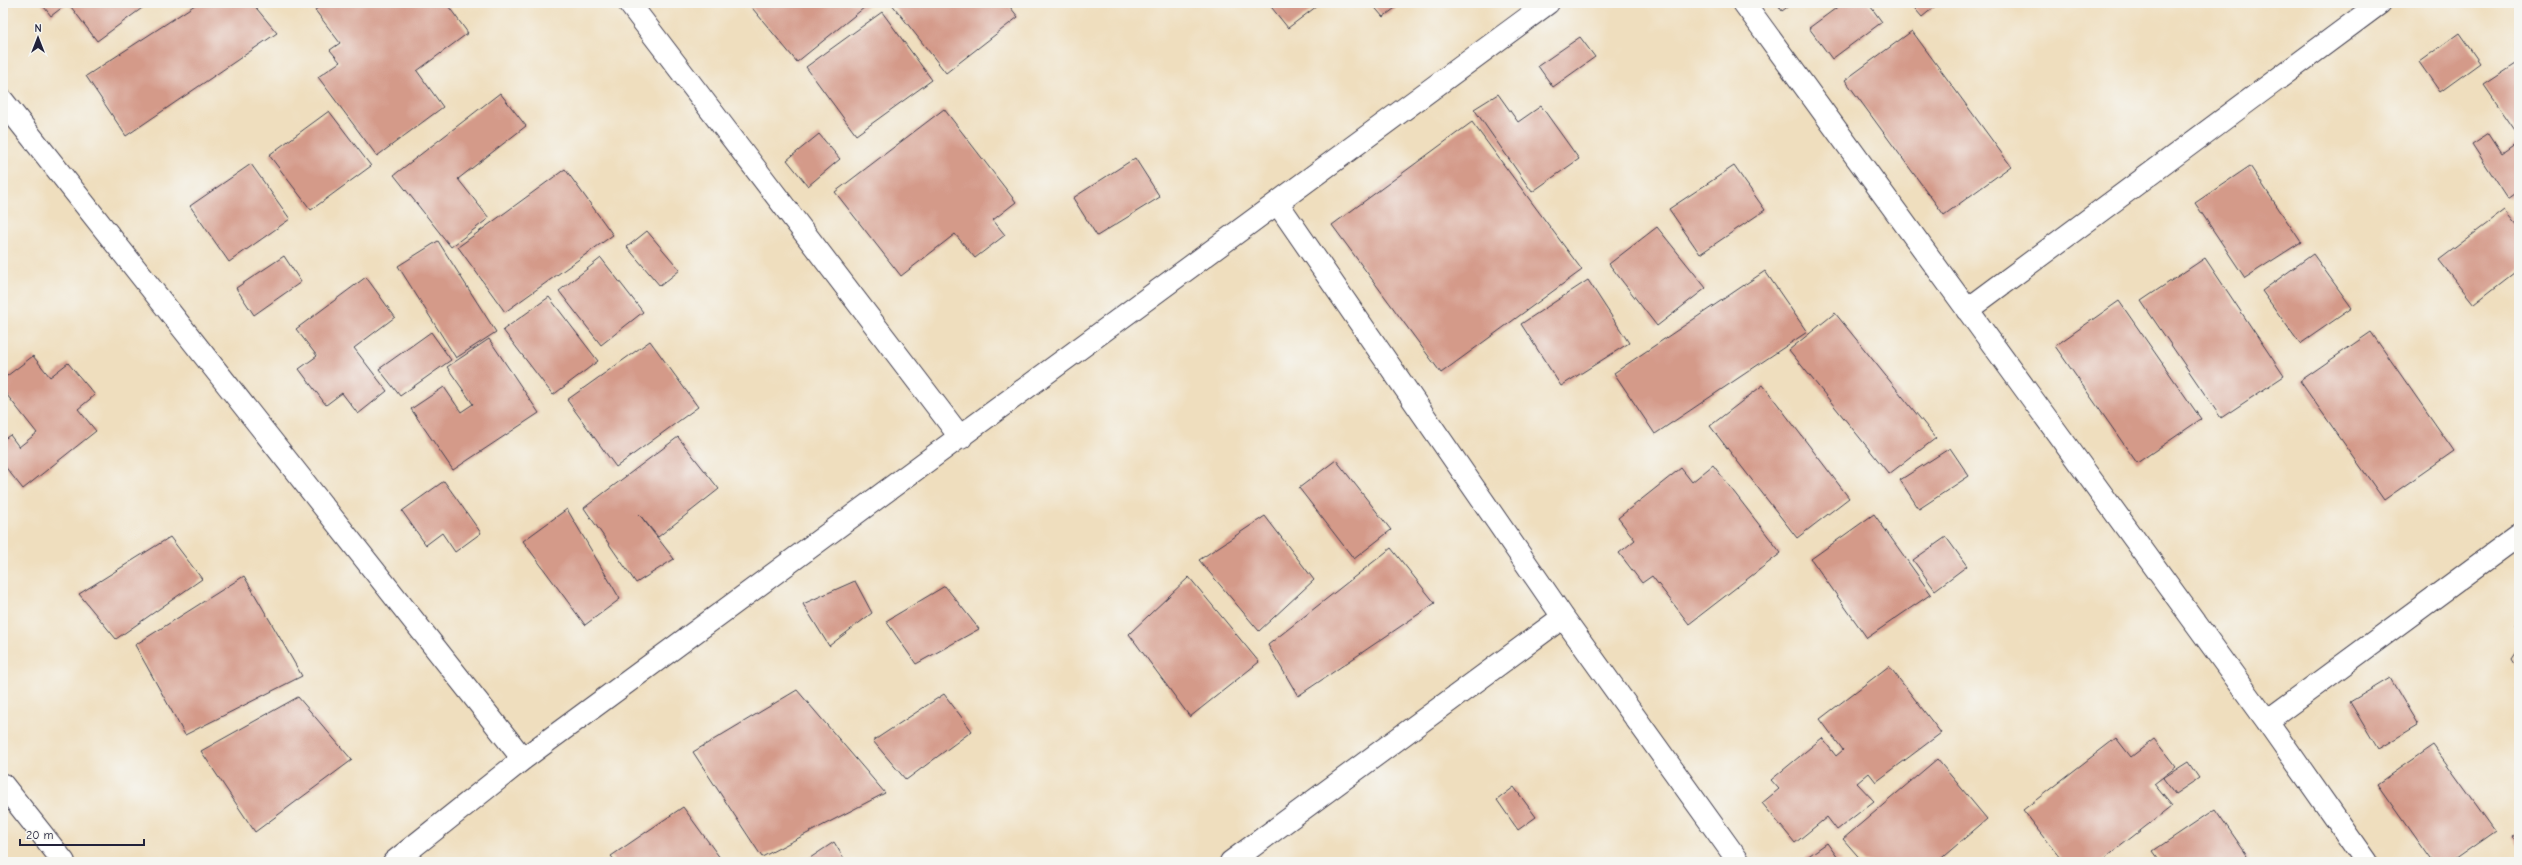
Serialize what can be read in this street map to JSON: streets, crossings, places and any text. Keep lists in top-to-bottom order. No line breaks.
{"scale_bar":"20 m","north":"top"}
